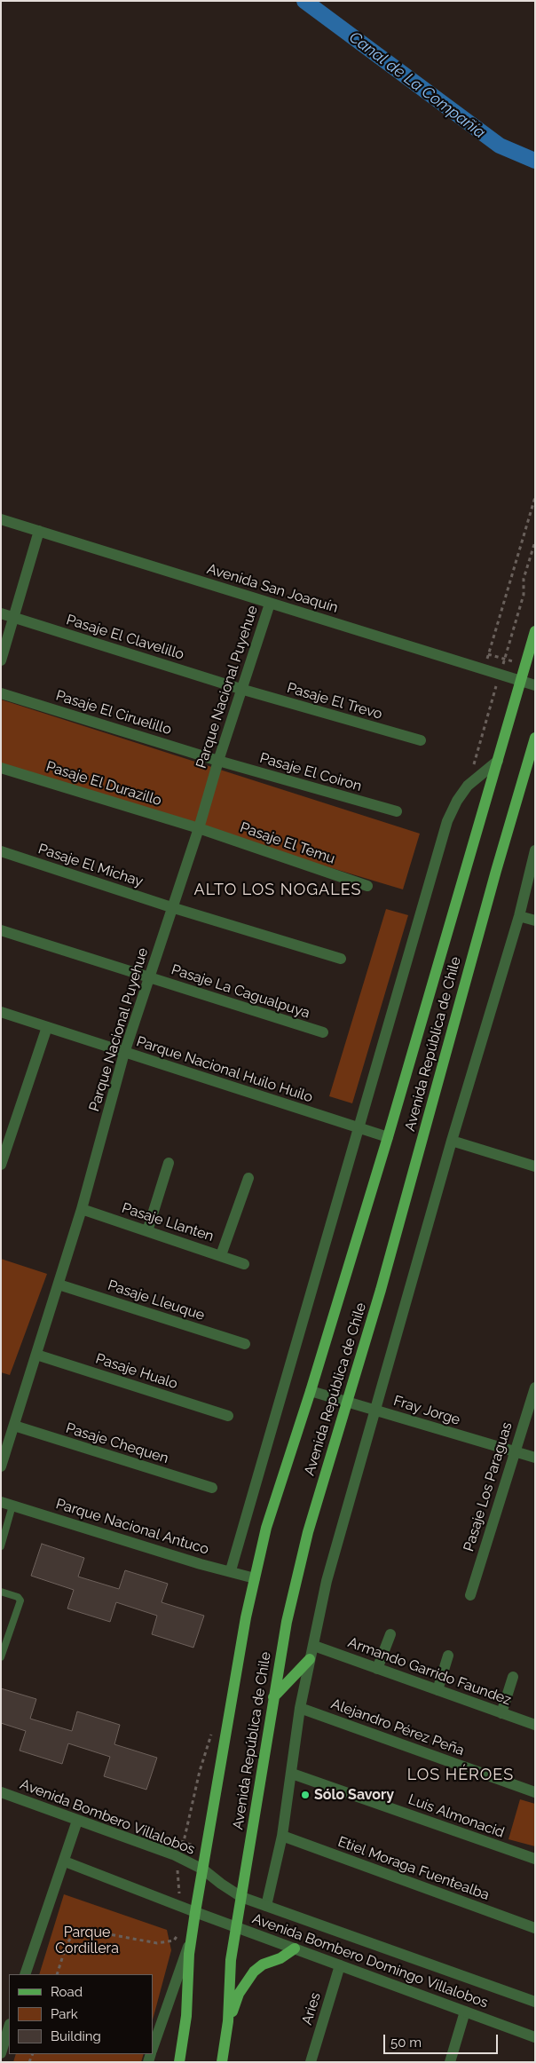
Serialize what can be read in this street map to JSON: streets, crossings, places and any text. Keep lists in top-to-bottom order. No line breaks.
{"streets":{"main road":["Avenida República de Chile"],"street":["Avenida San Joaquín","Pasaje El Clavelillo","Parque Nacional Puyehue","Pasaje El Trevo","Pasaje El Ciruelillo","Pasaje El Coiron","Pasaje El Durazillo","Pasaje El Temu","Pasaje El Michay","Pasaje La Cagualpuya","Parque Nacional Huilo Huilo","Pasaje Llanten","Pasaje Lleuque","Pasaje Hualo","Fray Jorge","Pasaje Chequen","Pasaje Los Paraguas","Parque Nacional Antuco","Armando Garrido Faundez","Alejandro Pérez Peña","Luis Almonacid","Avenida Bombero Villalobos","Etiel Moraga Fuentealba","Avenida Bombero Domingo Villalobos","Aries"]},"crossings":[["Avenida San Joaquín","Parque Nacional Puyehue"],["Avenida San Joaquín","Avenida República de Chile"],["Pasaje El Clavelillo","Parque Nacional Puyehue"],["Pasaje El Clavelillo","Pasaje El Trevo"],["Parque Nacional Puyehue","Pasaje El Trevo"],["Parque Nacional Puyehue","Pasaje El Ciruelillo"],["Parque Nacional Puyehue","Pasaje El Coiron"],["Parque Nacional Puyehue","Pasaje El Durazillo"],["Parque Nacional Puyehue","Pasaje El Temu"],["Parque Nacional Puyehue","Pasaje El Michay"],["Parque Nacional Puyehue","Pasaje La Cagualpuya"],["Parque Nacional Puyehue","Parque Nacional Huilo Huilo"],["Parque Nacional Puyehue","Pasaje Llanten"],["Parque Nacional Puyehue","Pasaje Lleuque"],["Parque Nacional Puyehue","Pasaje Hualo"],["Parque Nacional Puyehue","Pasaje Chequen"],["Pasaje El Ciruelillo","Pasaje El Coiron"],["Pasaje El Durazillo","Pasaje El Temu"],["Avenida República de Chile","Parque Nacional Huilo Huilo"],["Avenida República de Chile","Fray Jorge"],["Avenida República de Chile","Parque Nacional Antuco"],["Avenida República de Chile","Avenida Bombero Villalobos"],["Avenida República de Chile","Avenida Bombero Domingo Villalobos"],["Fray Jorge","Pasaje Los Paraguas"],["Avenida Bombero Villalobos","Avenida Bombero Domingo Villalobos"],["Avenida Bombero Domingo Villalobos","Aries"]],"districts":["ALTO LOS NOGALES","LOS HÉROES"],"water":["Canal de La Compañía"],"parks":["Parque Cordillera"],"places":["Sólo Savory"],"legend":["Road","Park","Building"],"scale_bar":"50 m"}
